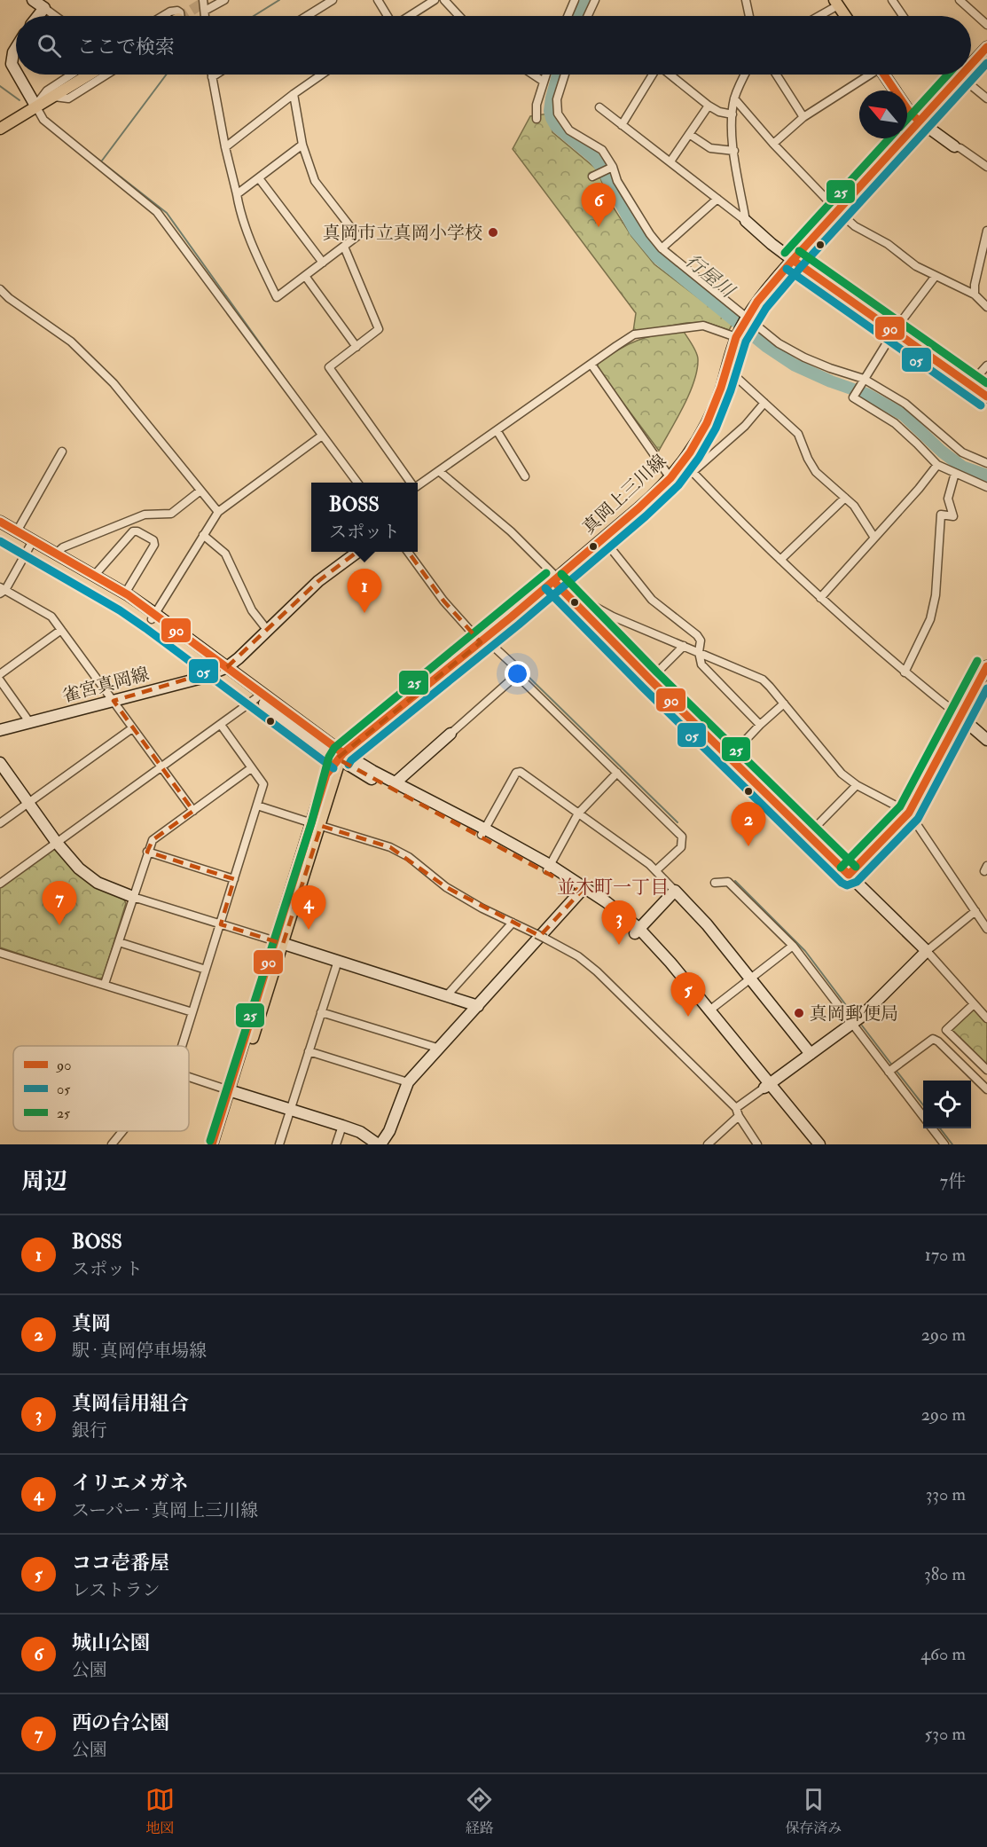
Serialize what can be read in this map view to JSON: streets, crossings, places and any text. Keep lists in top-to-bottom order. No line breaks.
{"streets":{"main road":["真岡上三川線"],"street":["雀宮真岡線"]},"districts":["並木町一丁目"],"water":["行屋川"],"places":["真岡市立真岡小学校","真岡郵便局"],"lines":["transit line 90","transit line 05","transit line 25"],"legend":["90","05","25"],"north":"top left","page":{"search":"ここで検索","pins":["6","1","2","7","4","3","5"],"popup":["BOSS","スポット"],"heading":["周辺","7件"],"list":[{"mark":"1","name":"BOSS","note":"スポット","value":"170 m"},{"mark":"2","name":"真岡","note":"駅 · 真岡停車場線","value":"290 m"},{"mark":"3","name":"真岡信用組合","note":"銀行","value":"290 m"},{"mark":"4","name":"イリエメガネ","note":"スーパー · 真岡上三川線","value":"330 m"},{"mark":"5","name":"ココ壱番屋","note":"レストラン","value":"380 m"},{"mark":"6","name":"城山公園","note":"公園","value":"460 m"},{"mark":"7","name":"西の台公園","note":"公園","value":"530 m"}],"nav":["地図","経路","保存済み"]}}
